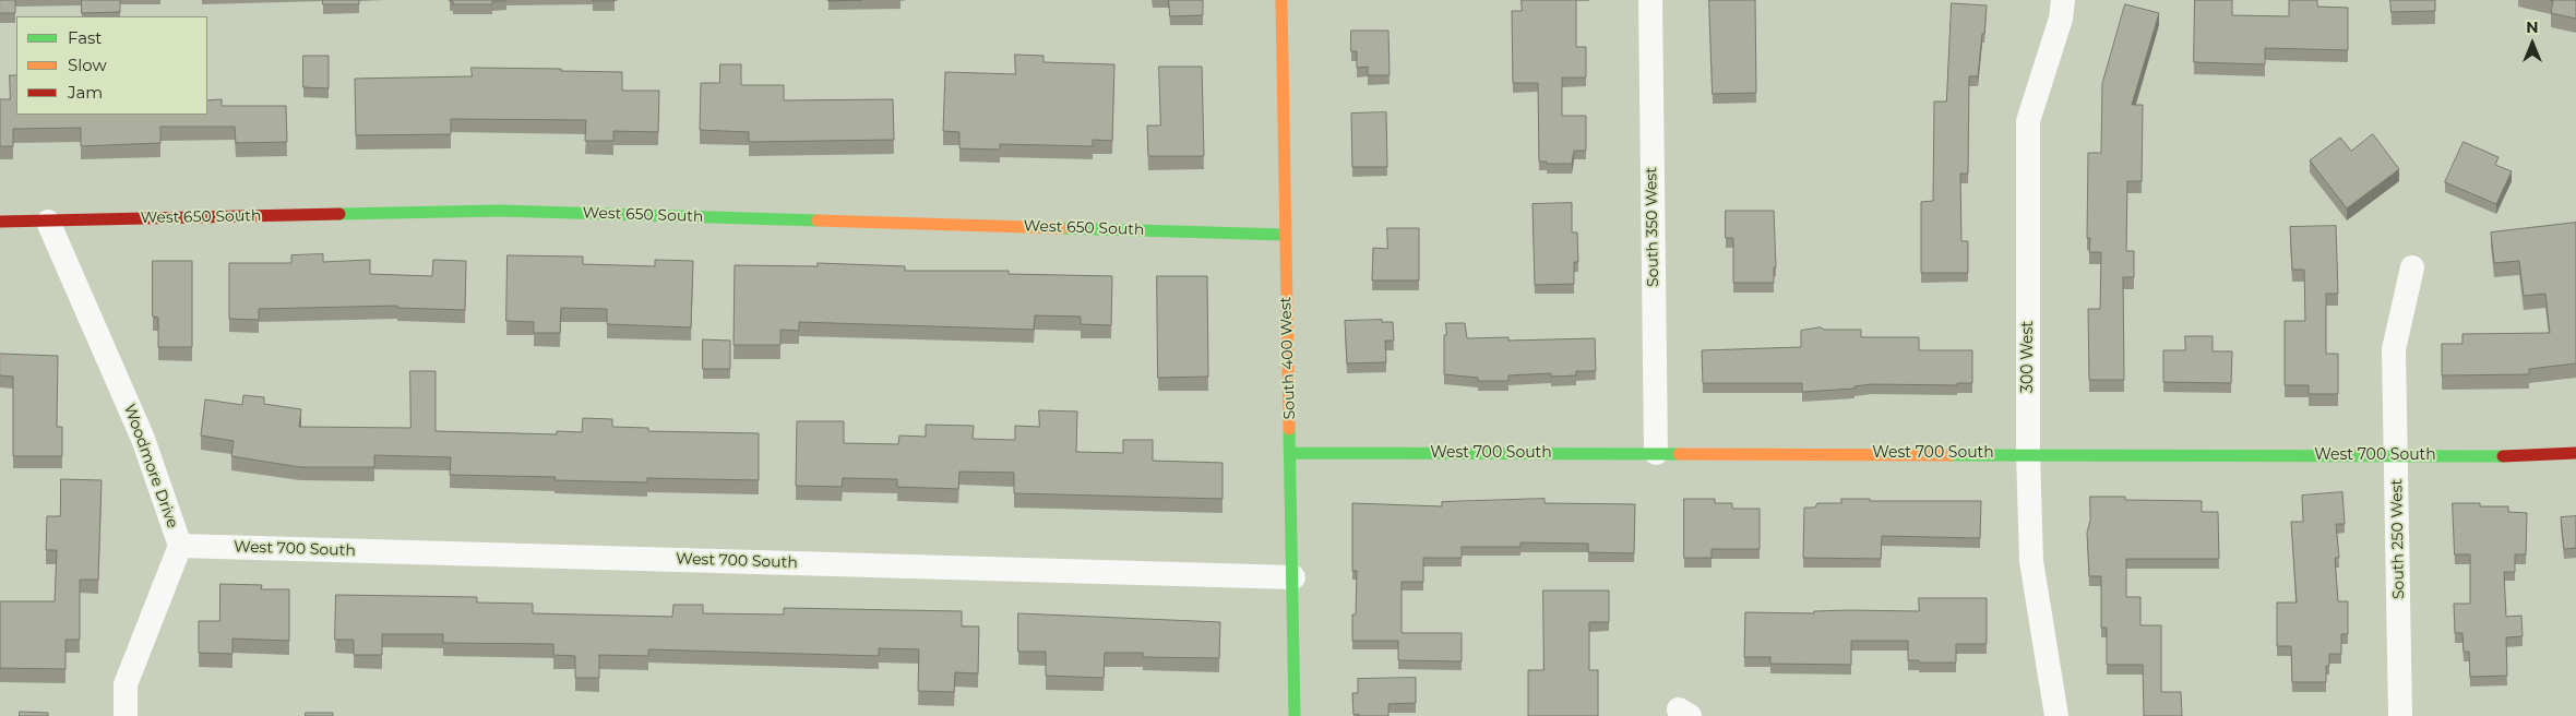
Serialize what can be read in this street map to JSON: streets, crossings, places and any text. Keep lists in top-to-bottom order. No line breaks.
{"streets":{"street":["West 650 South","South 350 West","300 West","South 400 West","West 700 South","Woodmore Drive","South 250 West"]},"crossings":[["West 650 South","South 400 West"],["West 650 South","Woodmore Drive"],["South 350 West","West 700 South"],["300 West","West 700 South"],["South 400 West","West 700 South"],["West 700 South","Woodmore Drive"],["West 700 South","South 250 West"]],"legend":["Fast","Slow","Jam"],"north":"top"}
